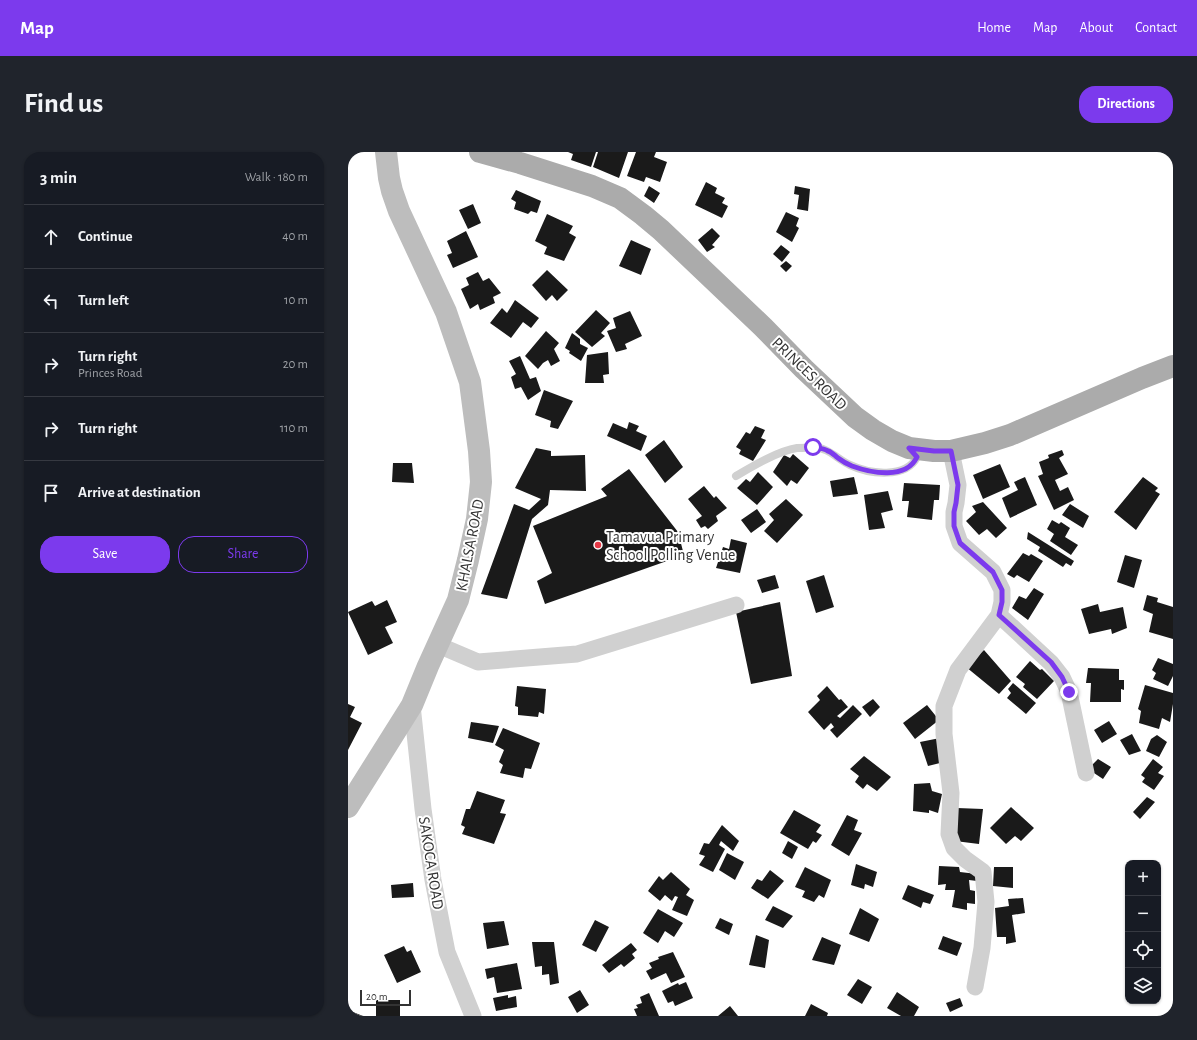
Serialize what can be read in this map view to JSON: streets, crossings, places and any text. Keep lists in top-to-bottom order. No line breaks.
{"streets":{"main road":["PRINCES ROAD","KHALSA ROAD"],"street":["SAKOCA ROAD"]},"crossings":[["KHALSA ROAD","SAKOCA ROAD"]],"places":["Tamavua Primary School Polling Venue"],"scale_bar":"20 m","page":{"header":"Map","nav":["Home","Map","About","Contact"],"buttons":["Directions",["Save","Share"]],"title":"Find us","heading":["3 min","Walk · 180 m"],"list":[["Continue","40 m"],["Turn left","10 m"],["Turn right","Princes Road","20 m"],["Turn right","110 m"],"Arrive at destination"],"map_buttons":["+","−"],"scale":"20 m"}}
